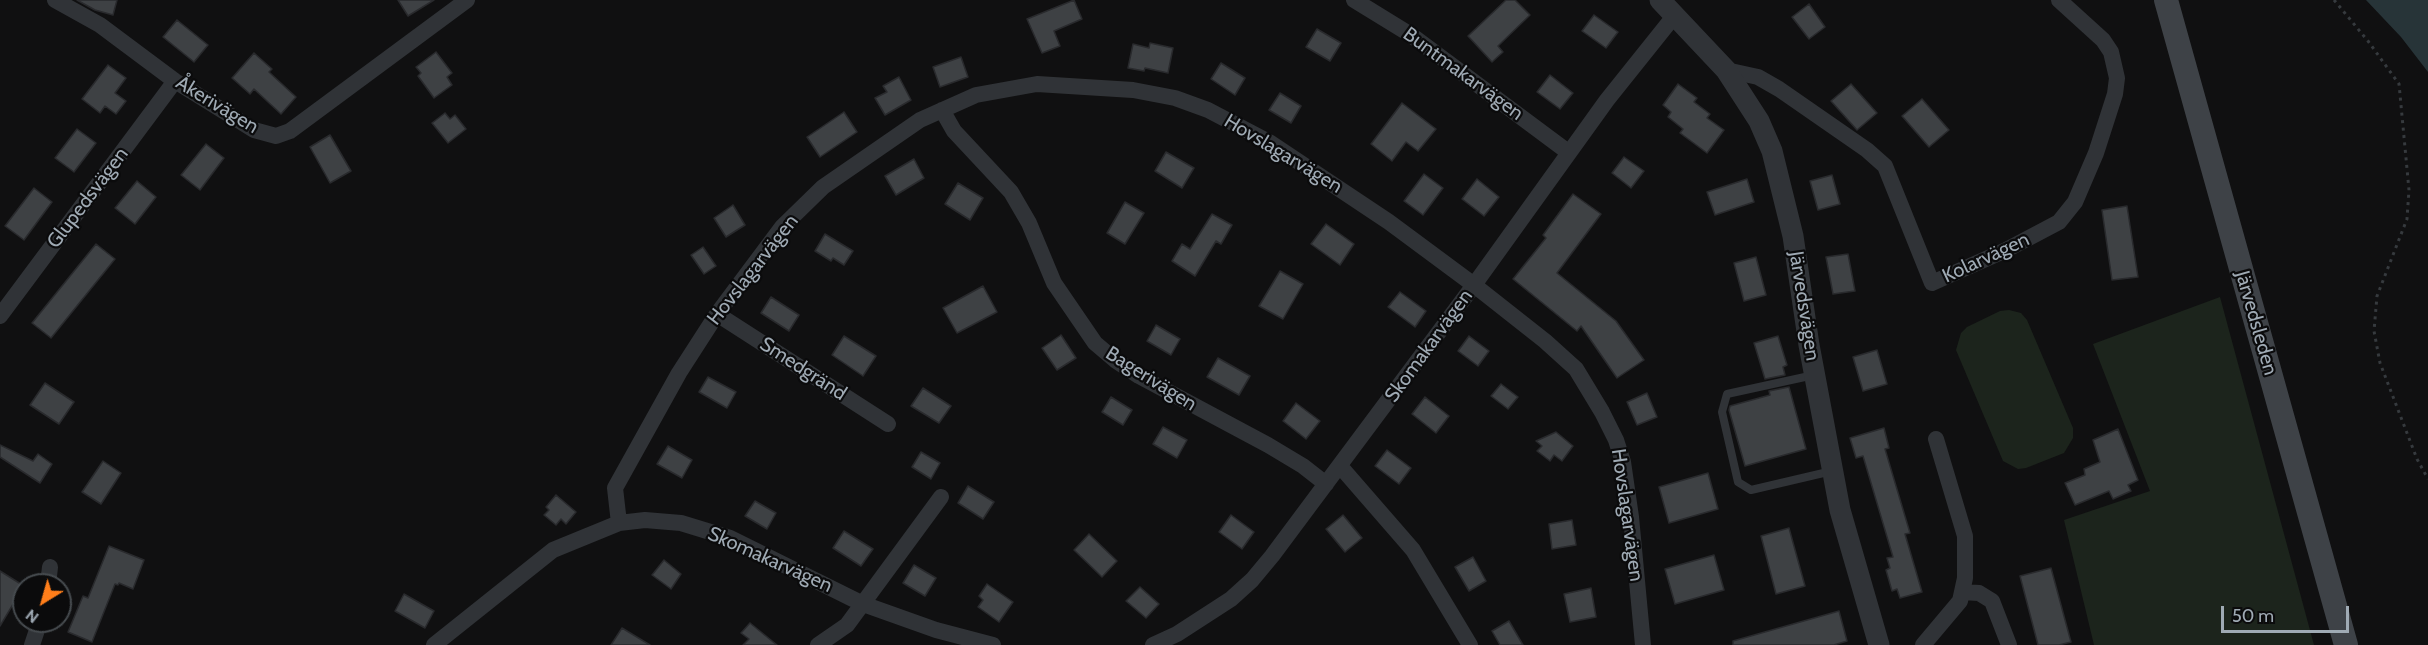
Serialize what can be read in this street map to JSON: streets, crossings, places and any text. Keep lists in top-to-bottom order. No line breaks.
{"streets":{"main road":["Järvedsleden"],"street":["Buntmakarvägen","Åkerivägen","Hovslagarvägen","Glupedsvägen","Kolarvägen","Järvedsvägen","Skomakarvägen","Smedgränd","Bagerivägen"]},"crossings":[["Buntmakarvägen","Skomakarvägen"],["Åkerivägen","Glupedsvägen"],["Hovslagarvägen","Skomakarvägen"],["Hovslagarvägen","Smedgränd"],["Hovslagarvägen","Bagerivägen"],["Kolarvägen","Järvedsvägen"],["Järvedsvägen","Skomakarvägen"],["Skomakarvägen","Bagerivägen"]],"scale_bar":"50 m","north":"bottom left"}
